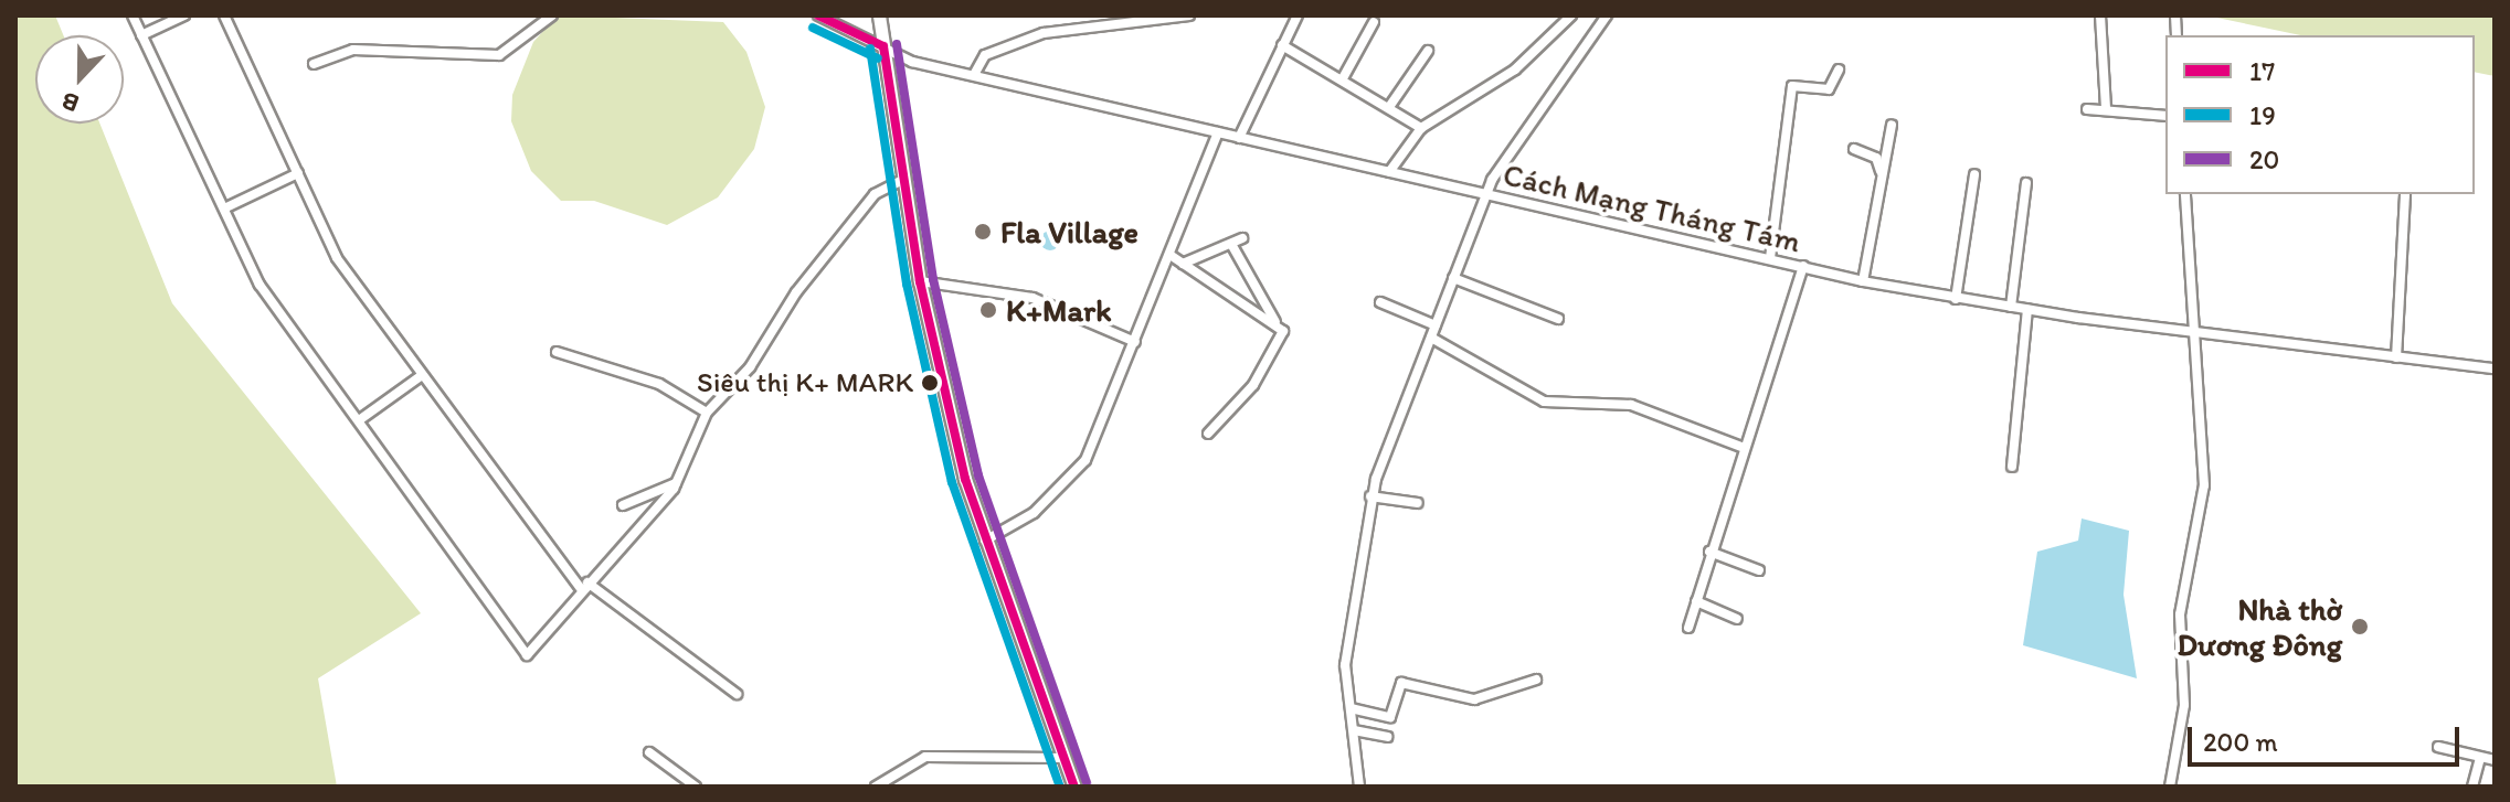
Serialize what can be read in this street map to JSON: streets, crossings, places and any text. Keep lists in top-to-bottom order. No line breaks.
{"streets":{"street":["Cách Mạng Tháng Tám"]},"places":["Fla Village","K+Mark","Siêu thị K+ MARK","Nhà thờ Dương Đông"],"lines":["transit line 17","transit line 19","transit line 20"],"legend":["17","19","20"],"scale_bar":"200 m","north":"bottom"}
